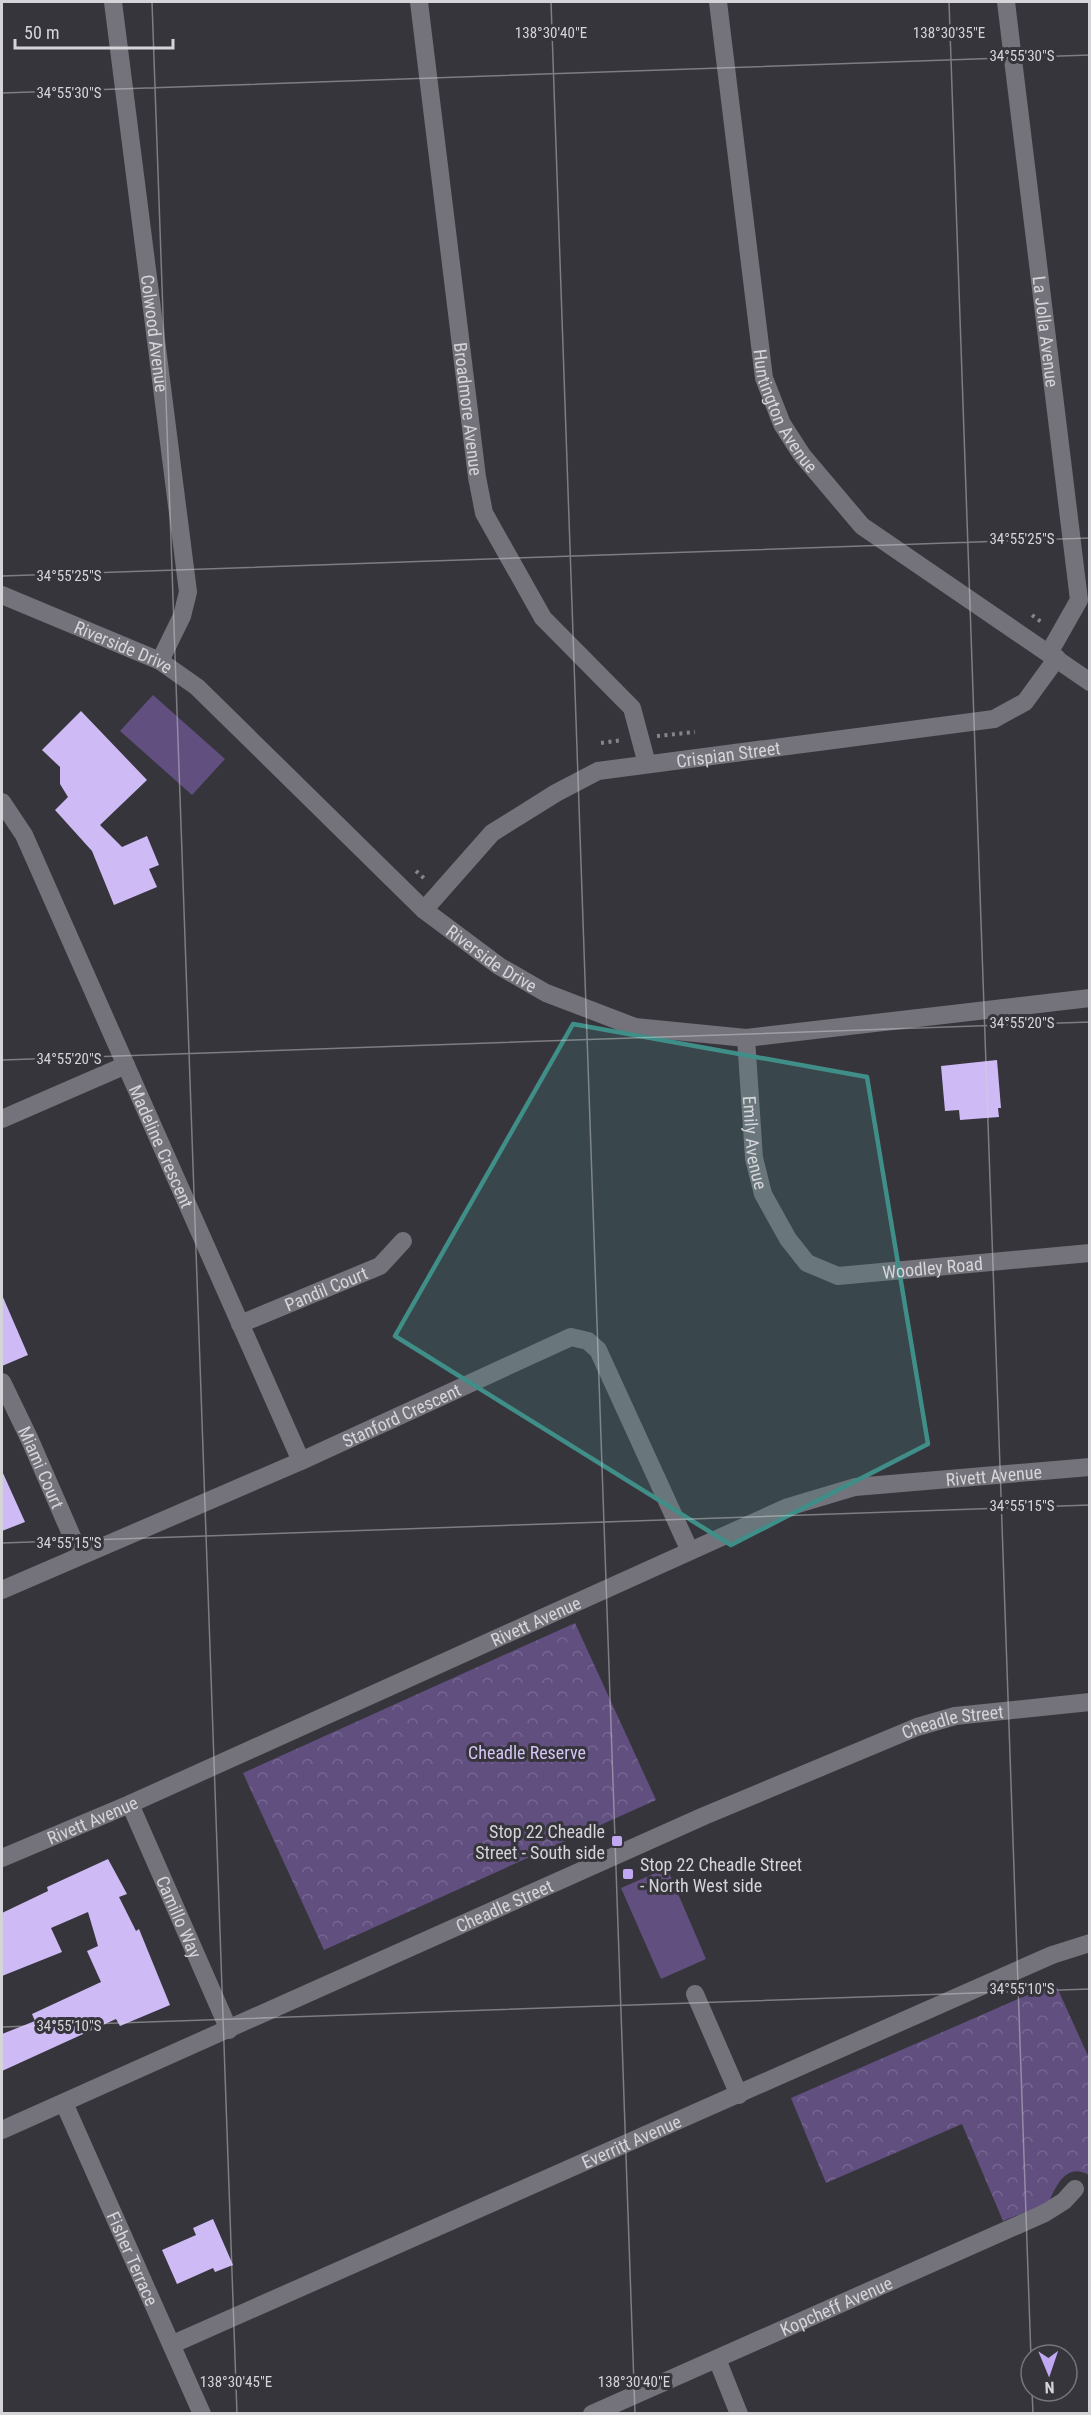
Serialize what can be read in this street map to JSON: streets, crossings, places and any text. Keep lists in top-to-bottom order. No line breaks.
{"streets":{"street":["La Jolla Avenue","Colwood Avenue","Huntington Avenue","Broadmore Avenue","Riverside Drive","Crispian Street","Emily Avenue","Madeline Crescent","Woodley Road","Pandil Court","Stanford Crescent","Miami Court","Rivett Avenue","Cheadle Street","Camillo Way","Everritt Avenue","Fisher Terrace","Kopcheff Avenue"]},"crossings":[["La Jolla Avenue","Huntington Avenue"],["La Jolla Avenue","Crispian Street"],["Colwood Avenue","Riverside Drive"],["Huntington Avenue","Crispian Street"],["Broadmore Avenue","Crispian Street"],["Riverside Drive","Crispian Street"],["Riverside Drive","Emily Avenue"],["Emily Avenue","Woodley Road"],["Madeline Crescent","Pandil Court"],["Madeline Crescent","Stanford Crescent"],["Stanford Crescent","Miami Court"],["Stanford Crescent","Rivett Avenue"],["Rivett Avenue","Camillo Way"],["Cheadle Street","Camillo Way"],["Cheadle Street","Fisher Terrace"],["Everritt Avenue","Fisher Terrace"]],"parks":["Cheadle Reserve"],"places":{"transit":["Stop 22 Cheadle Street - South side","Stop 22 Cheadle Street - North West side"]},"scale_bar":"50 m","north":"bottom","coordinates":["138°30'40\"E","138°30'35\"E","34°55'30\"S","34°55'25\"S","34°55'20\"S","34°55'15\"S","34°55'10\"S","138°30'45\"E"]}
